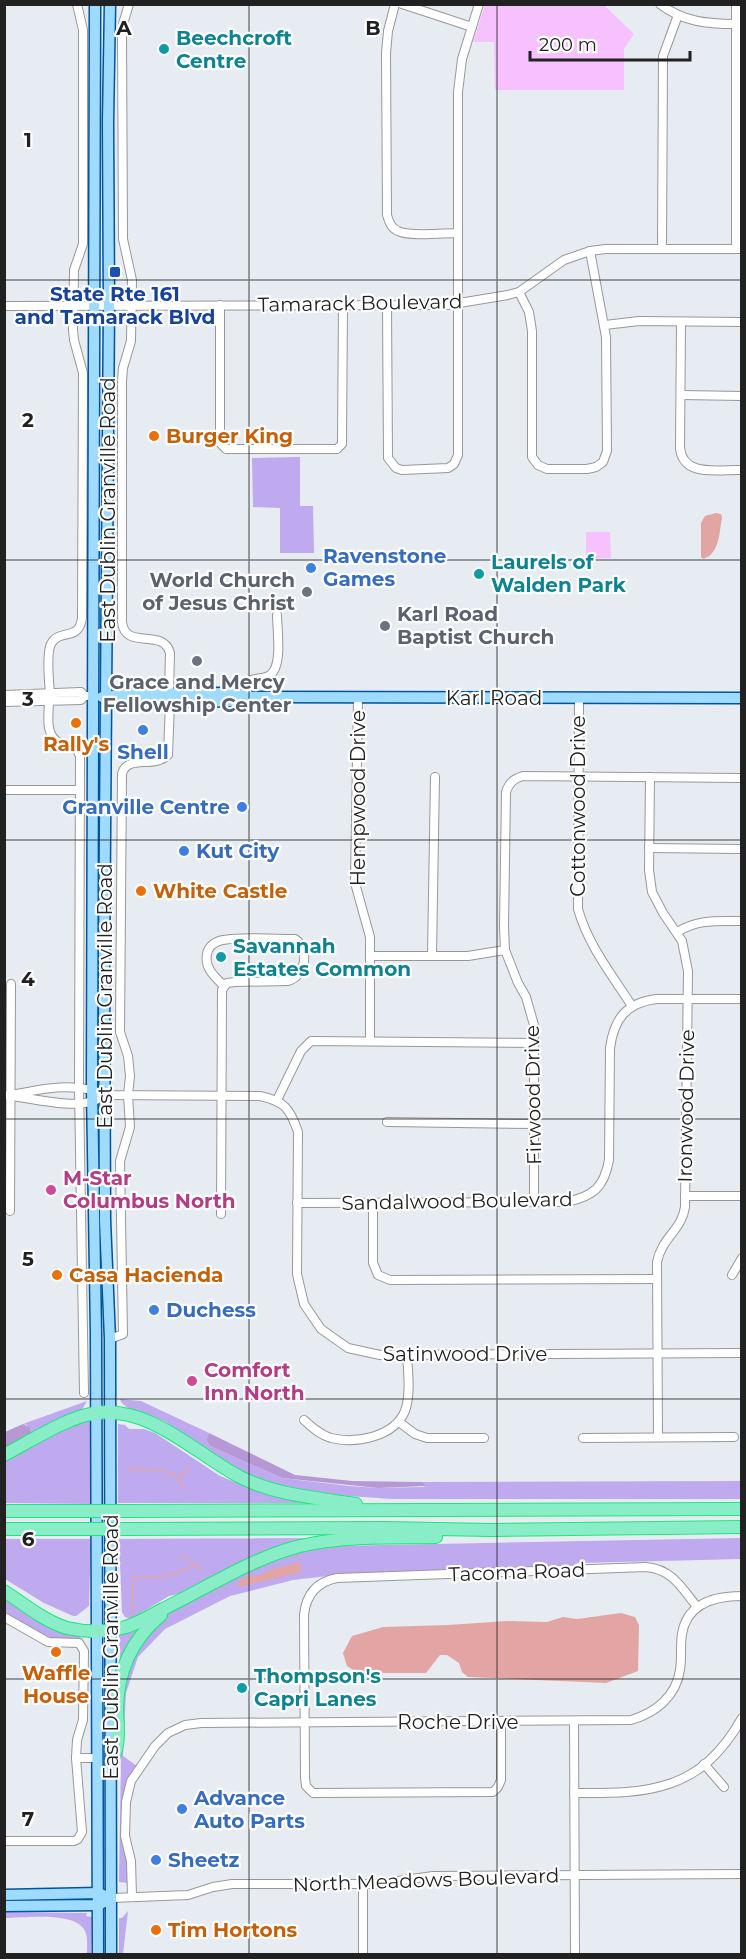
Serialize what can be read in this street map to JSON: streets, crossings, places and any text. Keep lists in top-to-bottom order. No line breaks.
{"streets":{"main road":["East Dublin Granville Road","Karl Road"],"street":["Tamarack Boulevard","Hempwood Drive","Cottonwood Drive","Firwood Drive","Ironwood Drive","Sandalwood Boulevard","Satinwood Drive","Tacoma Road","Roche Drive","North Meadows Boulevard"]},"crossings":[["Tamarack Boulevard","East Dublin Granville Road"],["East Dublin Granville Road","Karl Road"],["East Dublin Granville Road","North Meadows Boulevard"],["Karl Road","Hempwood Drive"],["Karl Road","Cottonwood Drive"],["Cottonwood Drive","Firwood Drive"],["Cottonwood Drive","Sandalwood Boulevard"],["Firwood Drive","Sandalwood Boulevard"],["Ironwood Drive","Satinwood Drive"],["Sandalwood Boulevard","Satinwood Drive"],["Tacoma Road","Roche Drive"],["Roche Drive","North Meadows Boulevard"]],"places":{"other":["Beechcroft Centre","Burger King","Ravenstone Games","Laurels of Walden Park","World Church of Jesus Christ","Karl Road Baptist Church","Grace and Mercy Fellowship Center","Rally's","Shell","Granville Centre","Kut City","White Castle","Savannah Estates Common","M-Star Columbus North","Casa Hacienda","Duchess","Comfort Inn North","Waffle House","Thompson's Capri Lanes","Advance Auto Parts","Sheetz","Tim Hortons"],"transit":["State Rte 161 and Tamarack Blvd"]},"scale_bar":"200 m","grid":{"columns":["A","B"],"rows":["1","2","3","4","5","6","7"]}}
